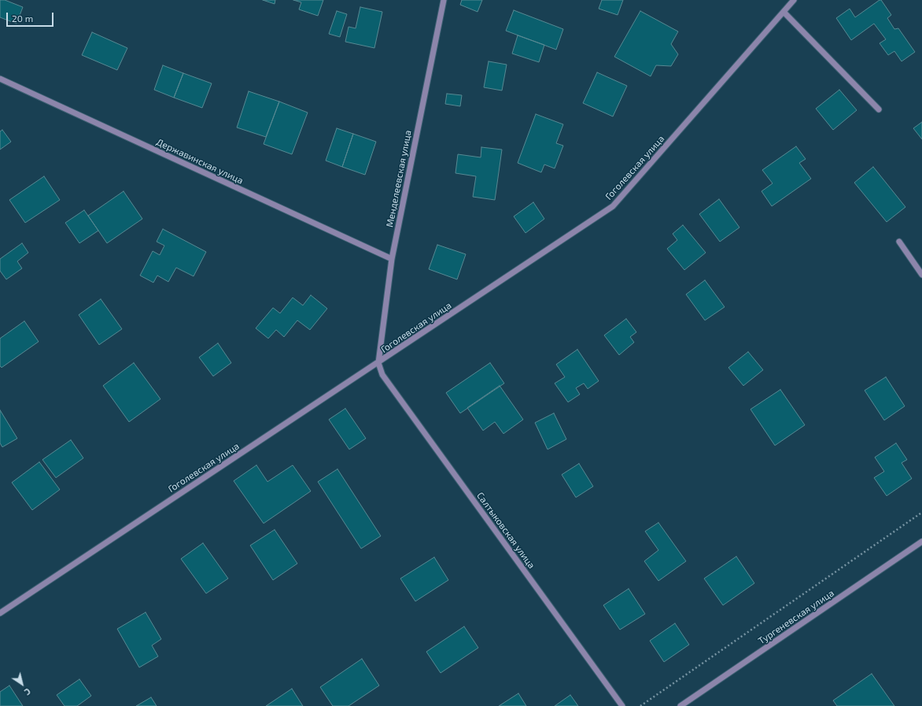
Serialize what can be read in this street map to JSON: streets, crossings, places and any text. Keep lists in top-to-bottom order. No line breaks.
{"streets":{"street":["Державинская улица","Гоголевская улица","Менделеевская улица","Салтыковская улица","Тургеневская улица"]},"crossings":[["Державинская улица","Менделеевская улица"],["Гоголевская улица","Менделеевская улица"],["Гоголевская улица","Салтыковская улица"],["Менделеевская улица","Салтыковская улица"]],"scale_bar":"20 m","north":"bottom right"}
